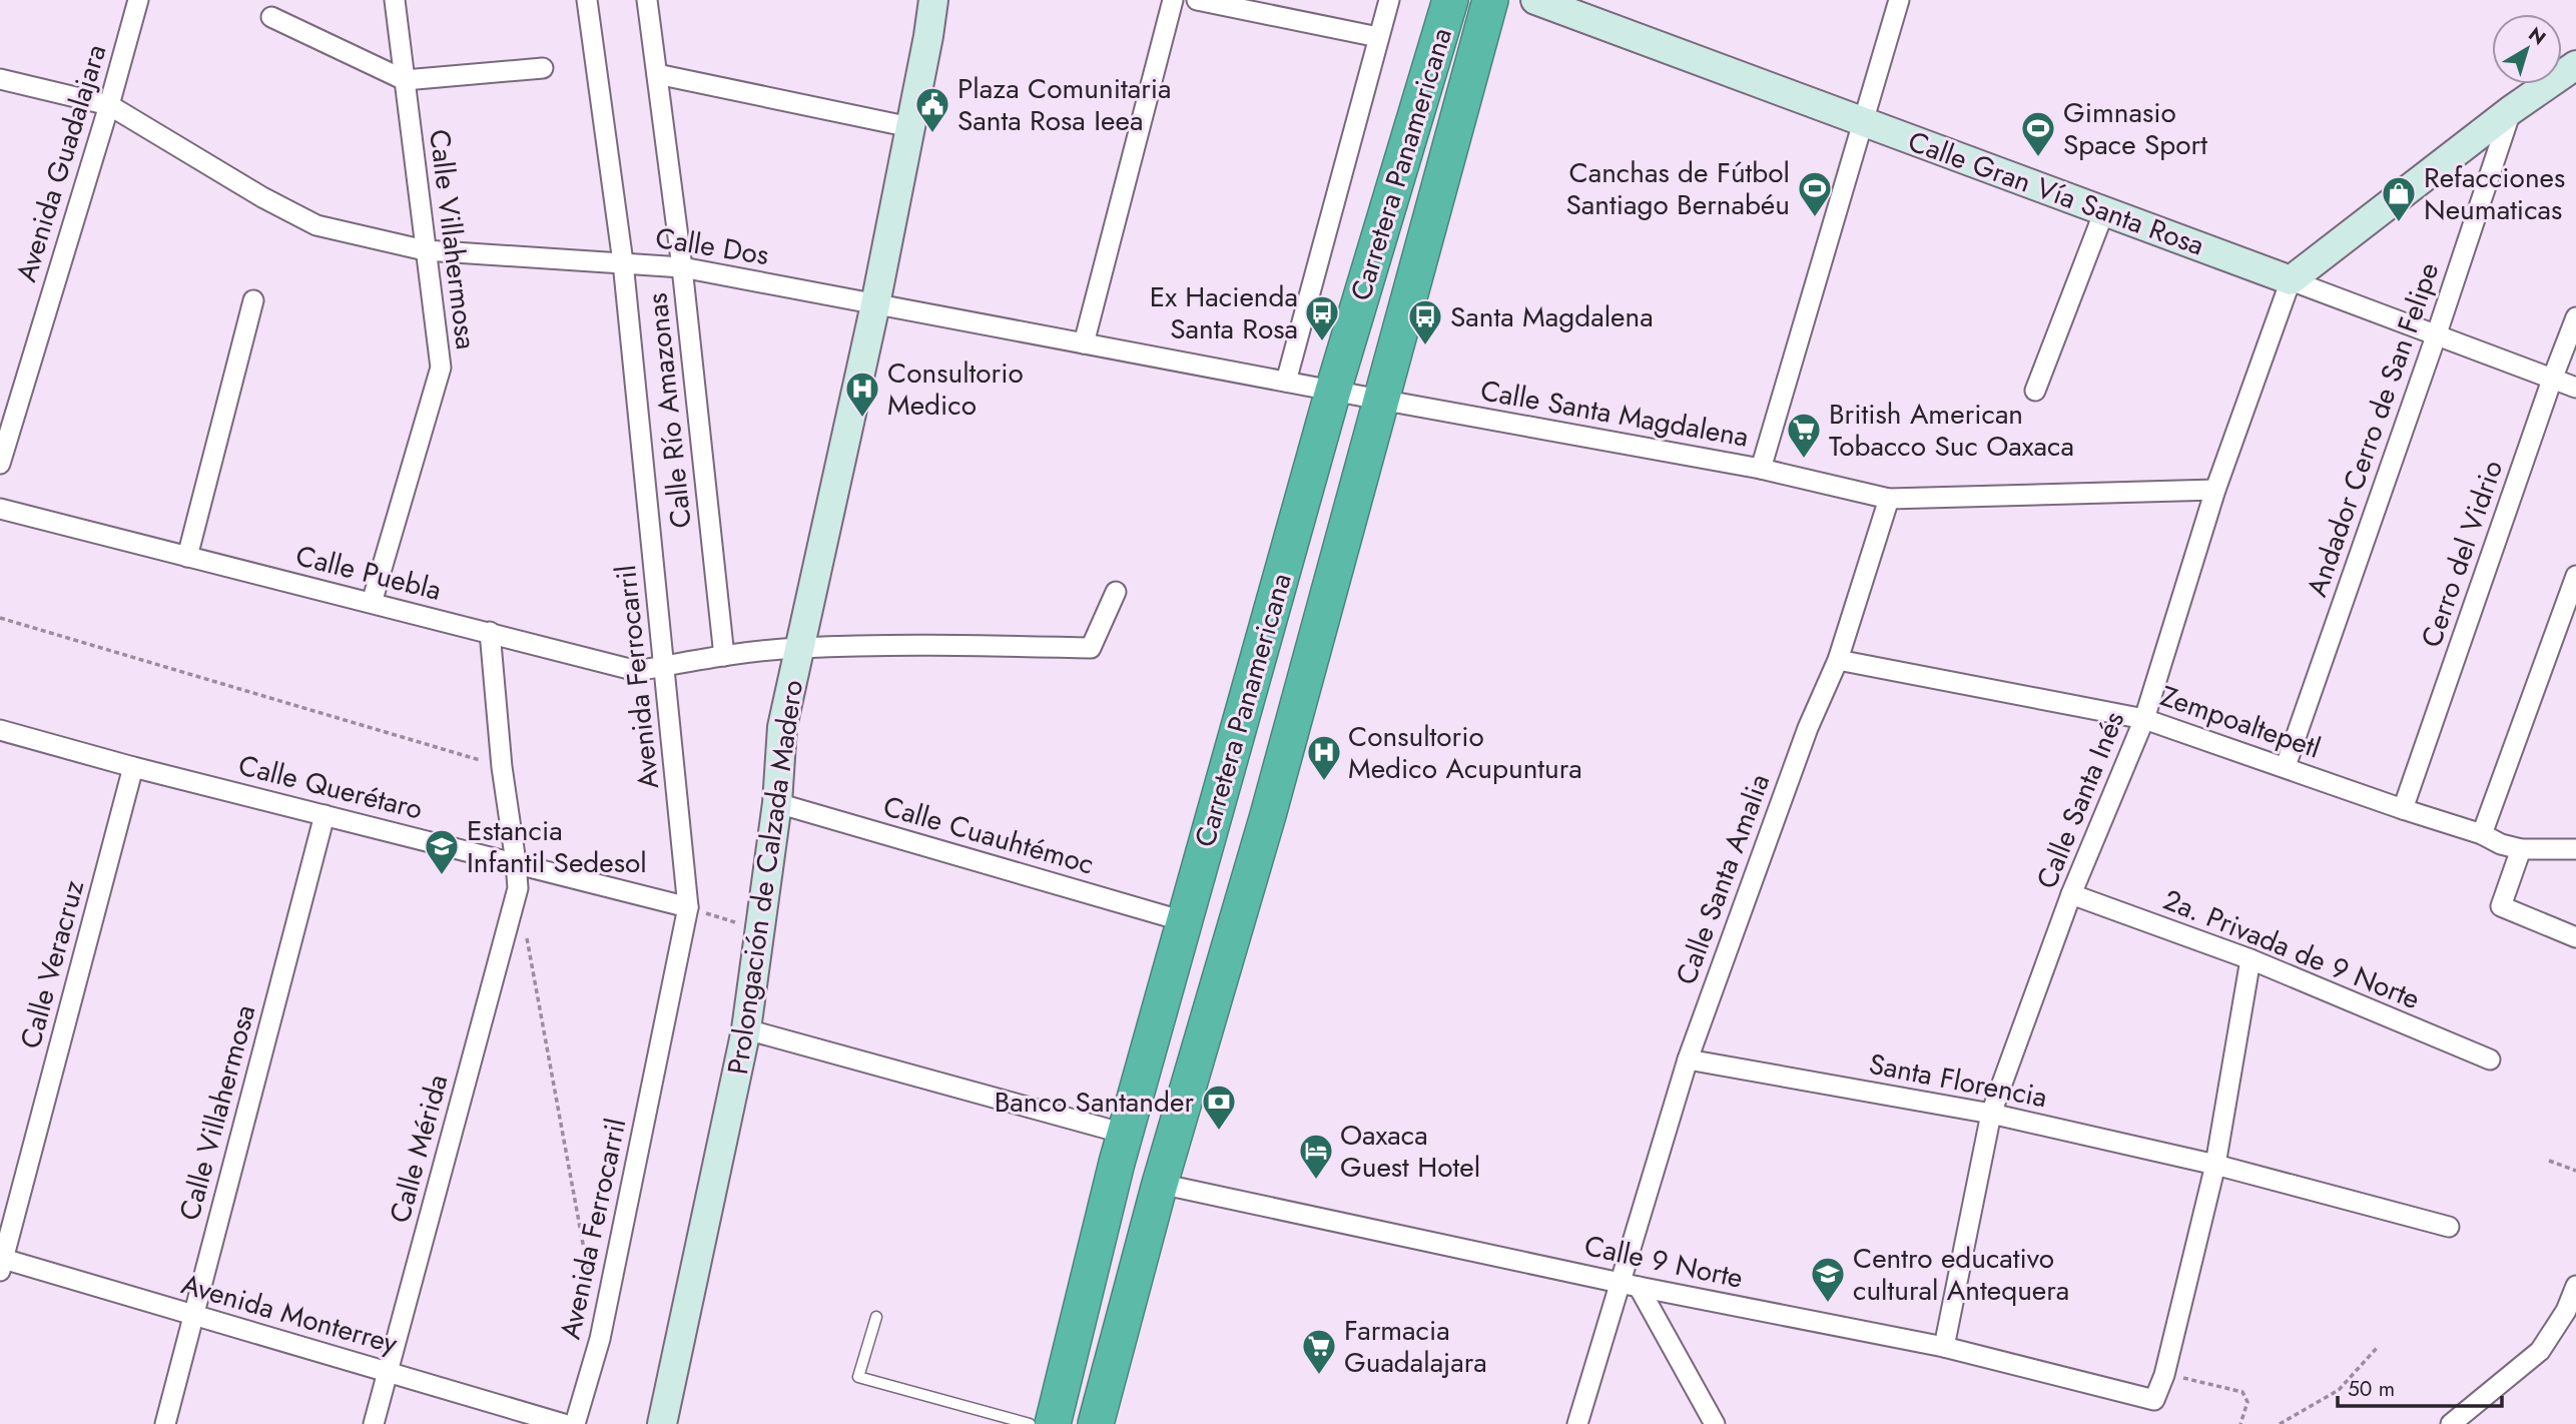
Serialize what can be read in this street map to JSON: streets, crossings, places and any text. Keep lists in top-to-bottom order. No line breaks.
{"streets":{"highway":["Carretera Panamericana"],"street":["Avenida Guadalajara","Calle Gran Vía Santa Rosa","Calle Villahermosa","Calle Dos","Calle Río Amazonas","Calle Santa Magdalena","Andador Cerro de San Felipe","Cerro del Vidrio","Calle Puebla","Avenida Ferrocarril","Zempoaltepetl","Calle Querétaro","Calle Santa Inés","Calle Cuauhtémoc","Prolongación de Calzada Madero","Calle Santa Amalia","2a. Privada de 9 Norte","Calle Veracruz","Santa Florencia","Calle Mérida","Calle 9 Norte","Avenida Monterrey"]},"crossings":[["Avenida Guadalajara","Calle Dos"],["Carretera Panamericana","Calle Dos"],["Carretera Panamericana","Calle Santa Magdalena"],["Carretera Panamericana","Calle Cuauhtémoc"],["Carretera Panamericana","Calle 9 Norte"],["Calle Gran Vía Santa Rosa","Andador Cerro de San Felipe"],["Calle Gran Vía Santa Rosa","Cerro del Vidrio"],["Calle Gran Vía Santa Rosa","Calle Santa Inés"],["Calle Villahermosa","Calle Dos"],["Calle Villahermosa","Calle Puebla"],["Calle Villahermosa","Calle Querétaro"],["Calle Villahermosa","Avenida Monterrey"],["Calle Dos","Calle Río Amazonas"],["Calle Dos","Calle Santa Magdalena"],["Calle Dos","Avenida Ferrocarril"],["Calle Dos","Prolongación de Calzada Madero"],["Calle Río Amazonas","Calle Puebla"],["Calle Santa Magdalena","Calle Santa Inés"],["Calle Santa Magdalena","Calle Santa Amalia"],["Andador Cerro de San Felipe","Zempoaltepetl"],["Cerro del Vidrio","Zempoaltepetl"],["Calle Puebla","Avenida Ferrocarril"],["Calle Puebla","Calle Mérida"],["Avenida Ferrocarril","Calle Querétaro"],["Zempoaltepetl","Calle Santa Inés"],["Zempoaltepetl","Calle Santa Amalia"],["Calle Querétaro","Calle Veracruz"],["Calle Querétaro","Calle Mérida"],["Calle Santa Inés","2a. Privada de 9 Norte"],["Calle Santa Inés","Santa Florencia"],["Calle Santa Inés","Calle 9 Norte"],["Calle Cuauhtémoc","Prolongación de Calzada Madero"],["Calle Santa Amalia","Santa Florencia"],["Calle Santa Amalia","Calle 9 Norte"],["Calle Veracruz","Avenida Monterrey"],["Calle Mérida","Avenida Monterrey"]],"places":{"public building":["Plaza Comunitaria Santa Rosa Ieea"],"sports":["Gimnasio Space Sport","Canchas de Fútbol Santiago Bernabéu"],"shop":["Refacciones Neumaticas"],"bus stop":["Ex Hacienda Santa Rosa","Santa Magdalena"],"hospital":["Consultorio Medico","Consultorio Medico Acupuntura"],"supermarket":["British American Tobacco Suc Oaxaca","Farmacia Guadalajara"],"school or university":["Estancia Infantil Sedesol","Centro educativo cultural Antequera"],"bank":["Banco Santander"],"hotel":["Oaxaca Guest Hotel"]},"scale_bar":"50 m","north":"top right"}
